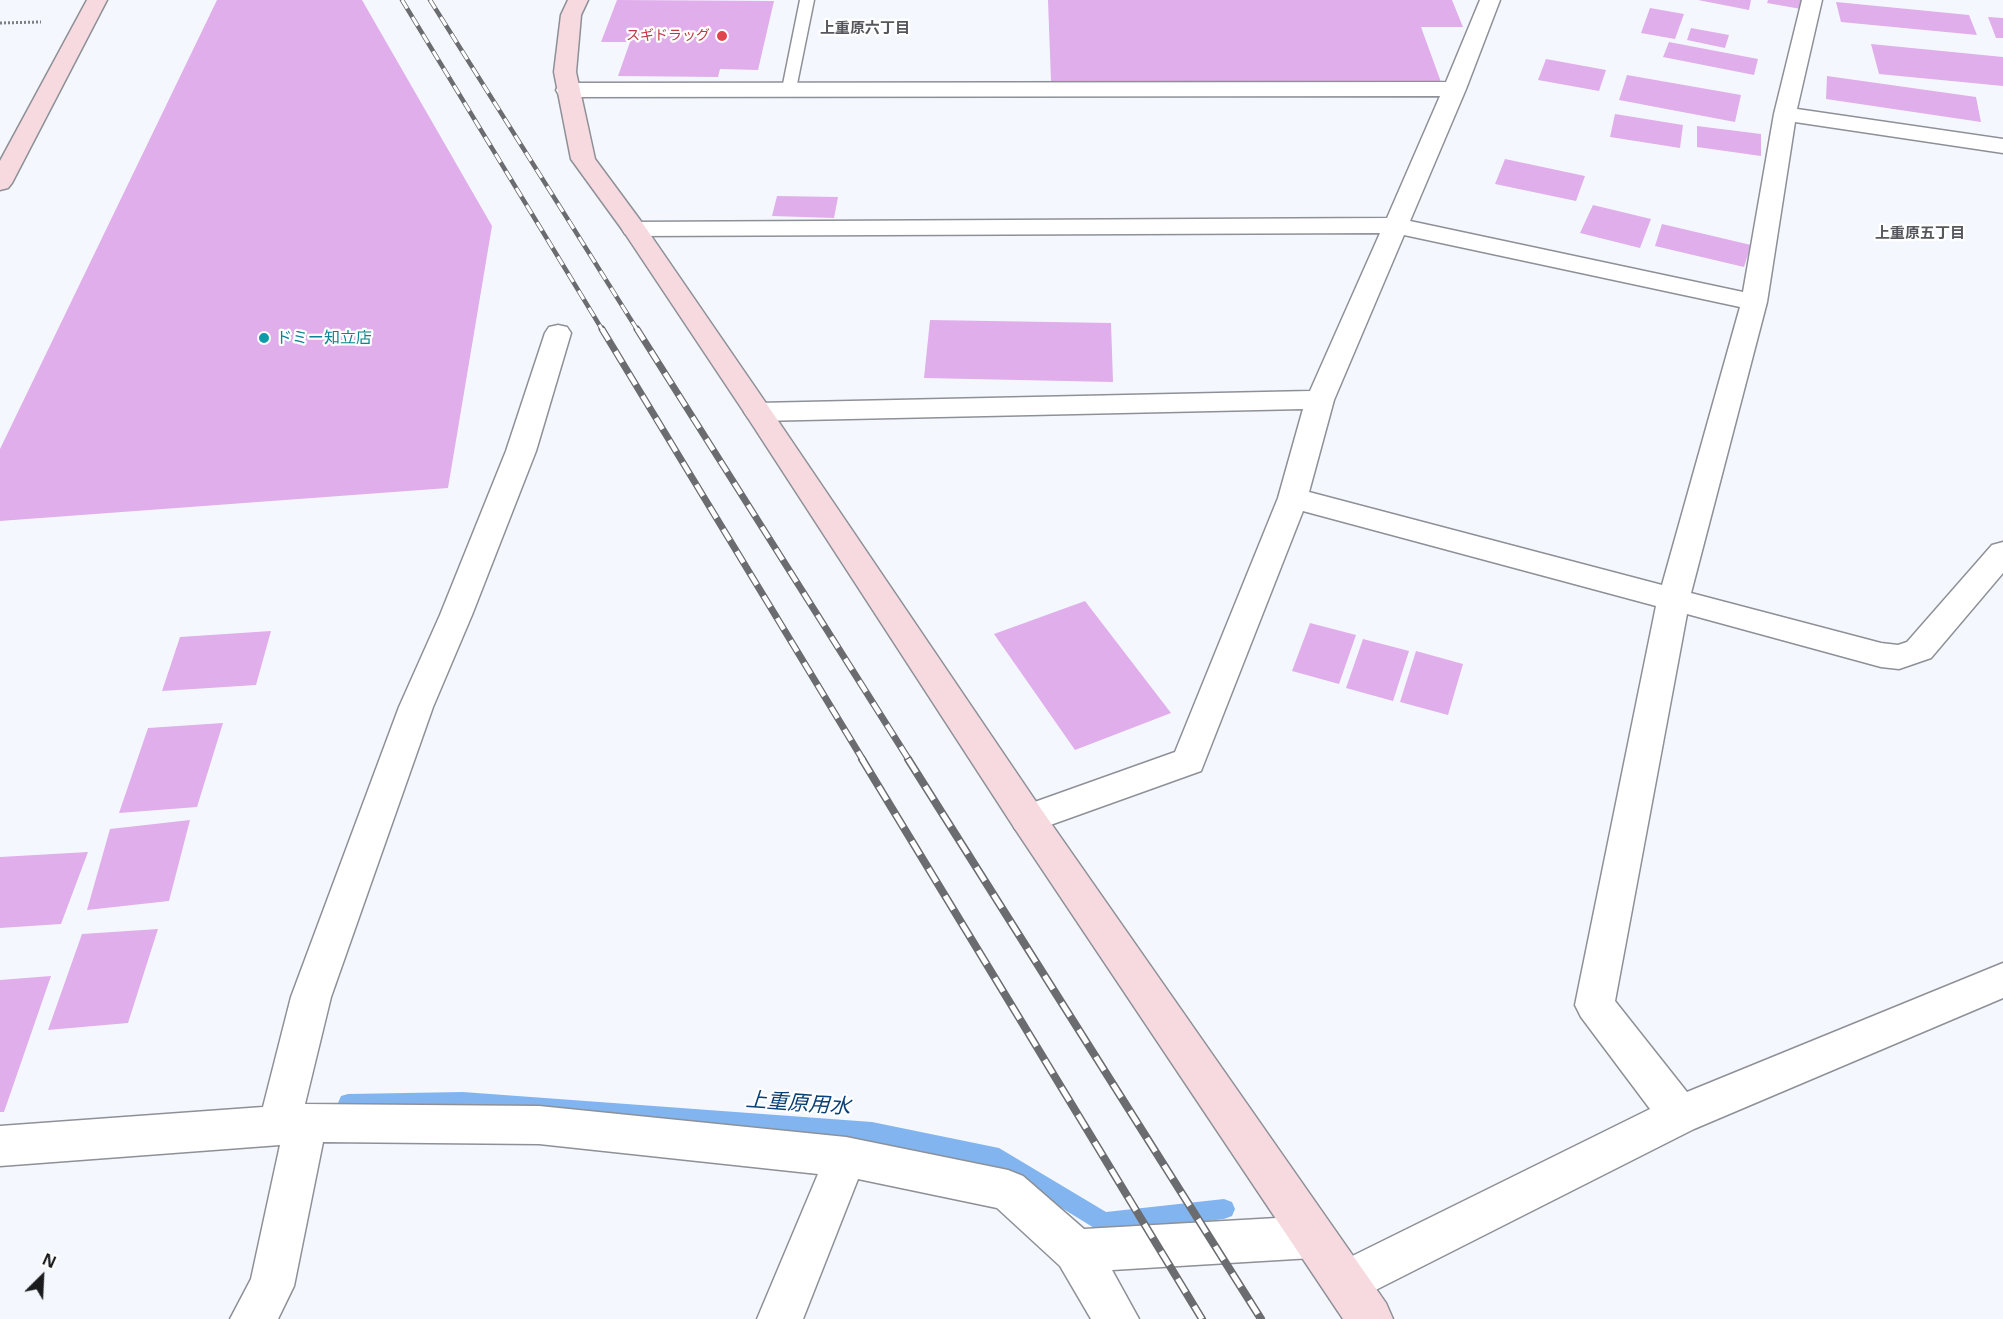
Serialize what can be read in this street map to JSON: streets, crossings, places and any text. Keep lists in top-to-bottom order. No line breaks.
{"districts":["上重原六丁目","上重原五丁目"],"water":["上重原用水"],"places":["スギドラッグ","ドミー知立店"],"north":"top right"}
